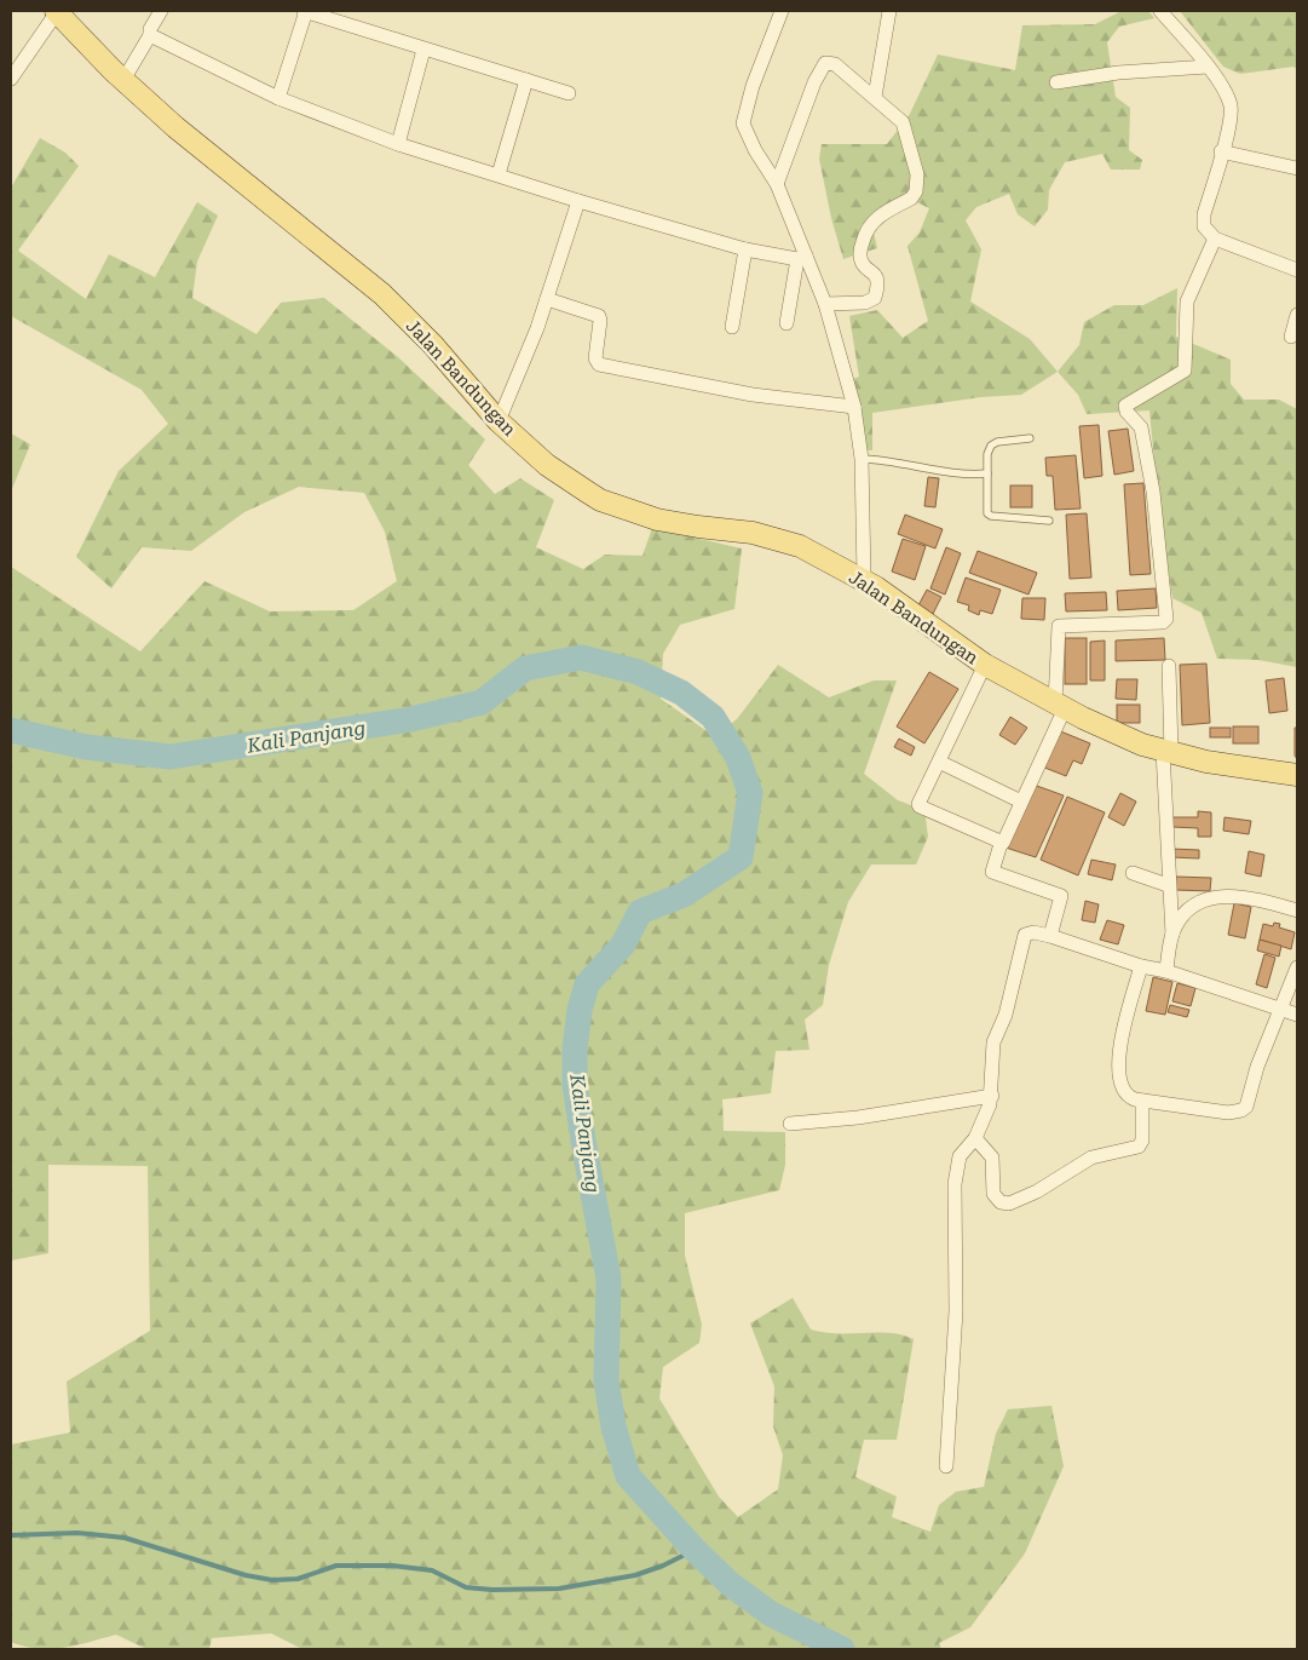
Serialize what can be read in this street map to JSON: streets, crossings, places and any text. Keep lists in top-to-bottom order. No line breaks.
{"streets":{"main road":["Jalan Bandungan"]},"water":["Kali Panjang"]}
